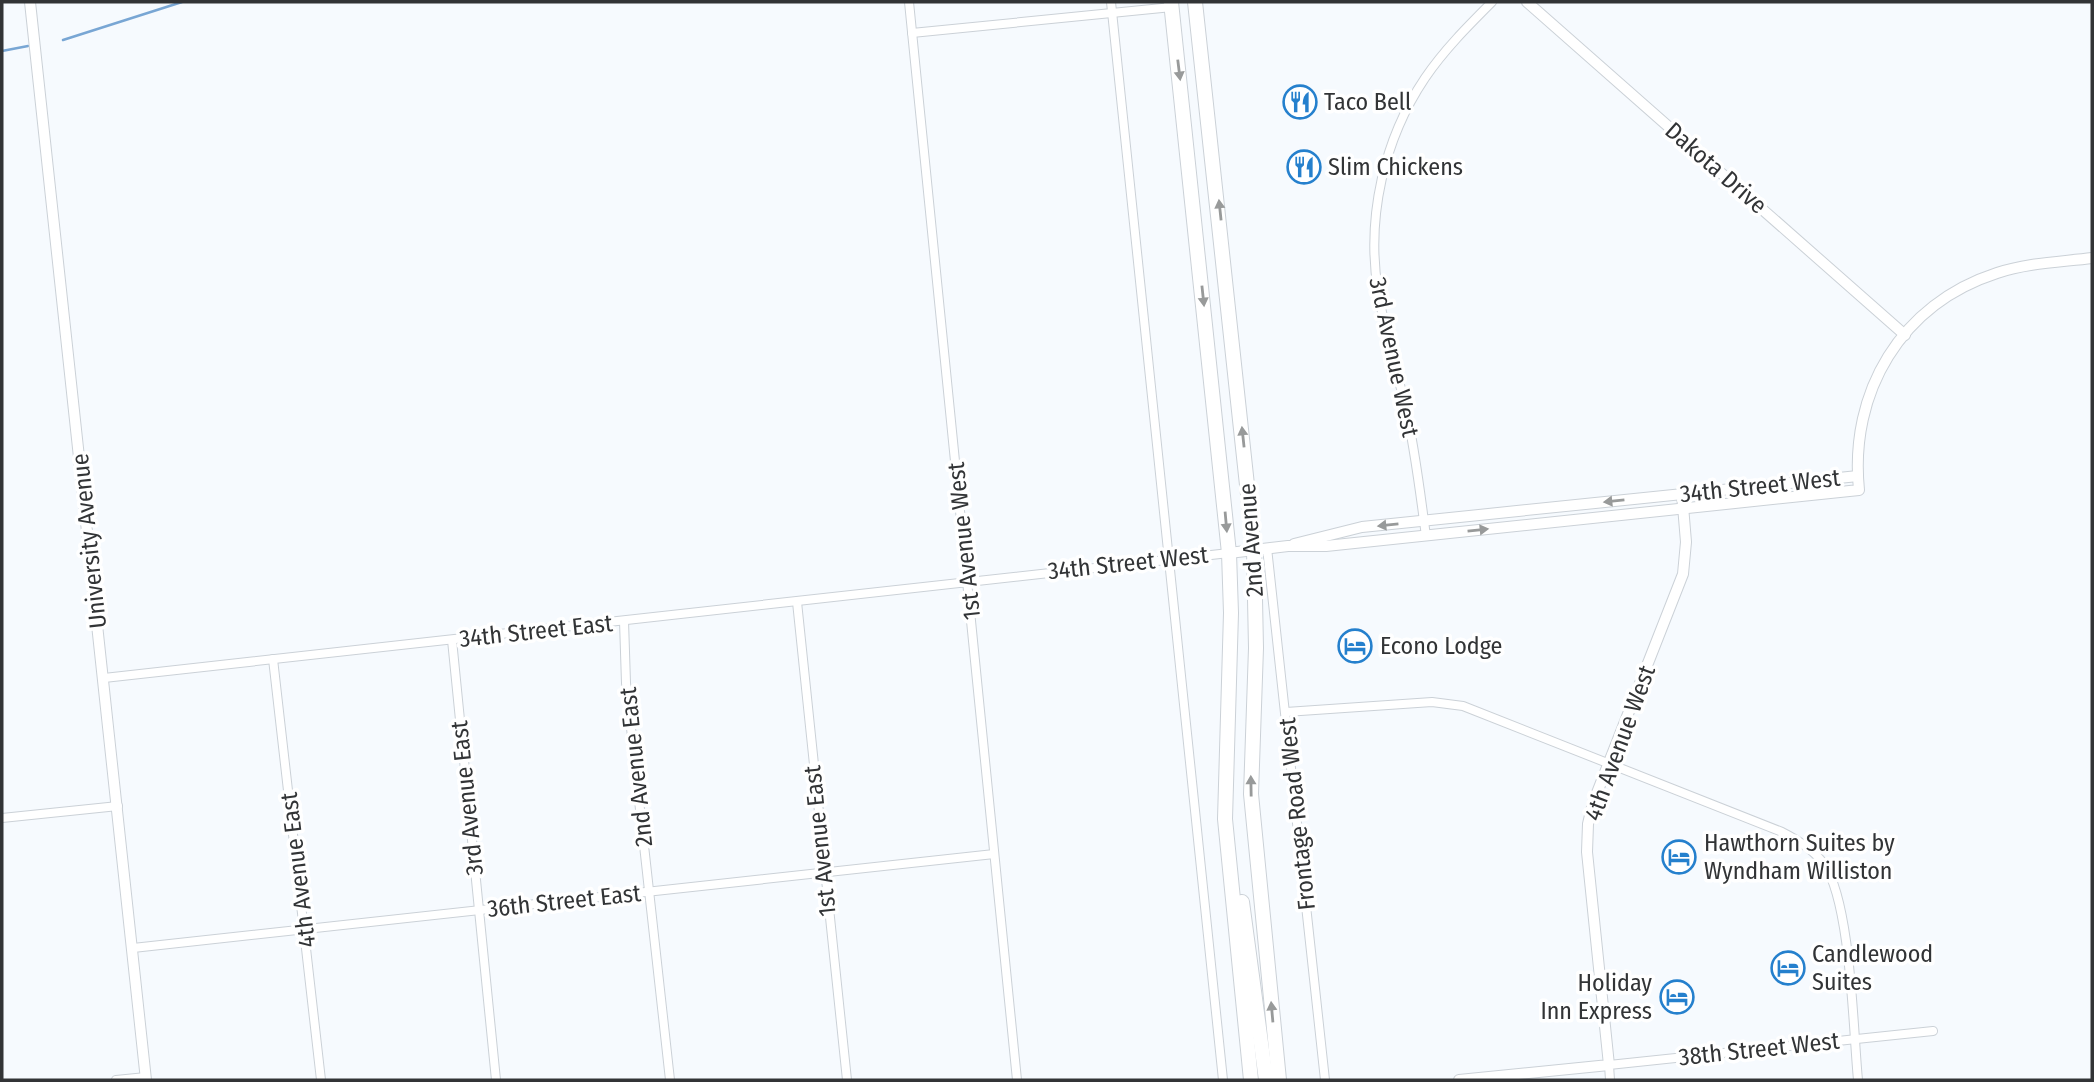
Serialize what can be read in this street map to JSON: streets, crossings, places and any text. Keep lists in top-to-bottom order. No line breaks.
{"streets":{"highway":["2nd Avenue"],"street":["Dakota Drive","3rd Avenue West","34th Street West","University Avenue","1st Avenue West","34th Street East","4th Avenue West","2nd Avenue East","3rd Avenue East","Frontage Road West","1st Avenue East","4th Avenue East","36th Street East","38th Street West"]},"crossings":[["3rd Avenue West","34th Street West"],["34th Street West","2nd Avenue"],["34th Street West","1st Avenue West"],["34th Street West","34th Street East"],["34th Street West","4th Avenue West"],["34th Street West","Frontage Road West"],["2nd Avenue","Frontage Road West"],["University Avenue","34th Street East"],["University Avenue","36th Street East"],["1st Avenue West","34th Street East"],["1st Avenue West","36th Street East"],["34th Street East","2nd Avenue East"],["34th Street East","3rd Avenue East"],["34th Street East","1st Avenue East"],["34th Street East","4th Avenue East"],["4th Avenue West","38th Street West"],["2nd Avenue East","36th Street East"],["3rd Avenue East","36th Street East"],["1st Avenue East","36th Street East"],["4th Avenue East","36th Street East"]],"places":{"restaurant":["Taco Bell","Slim Chickens"],"hotel":["Econo Lodge","Hawthorn Suites by Wyndham Williston","Candlewood Suites","Holiday Inn Express"]}}
